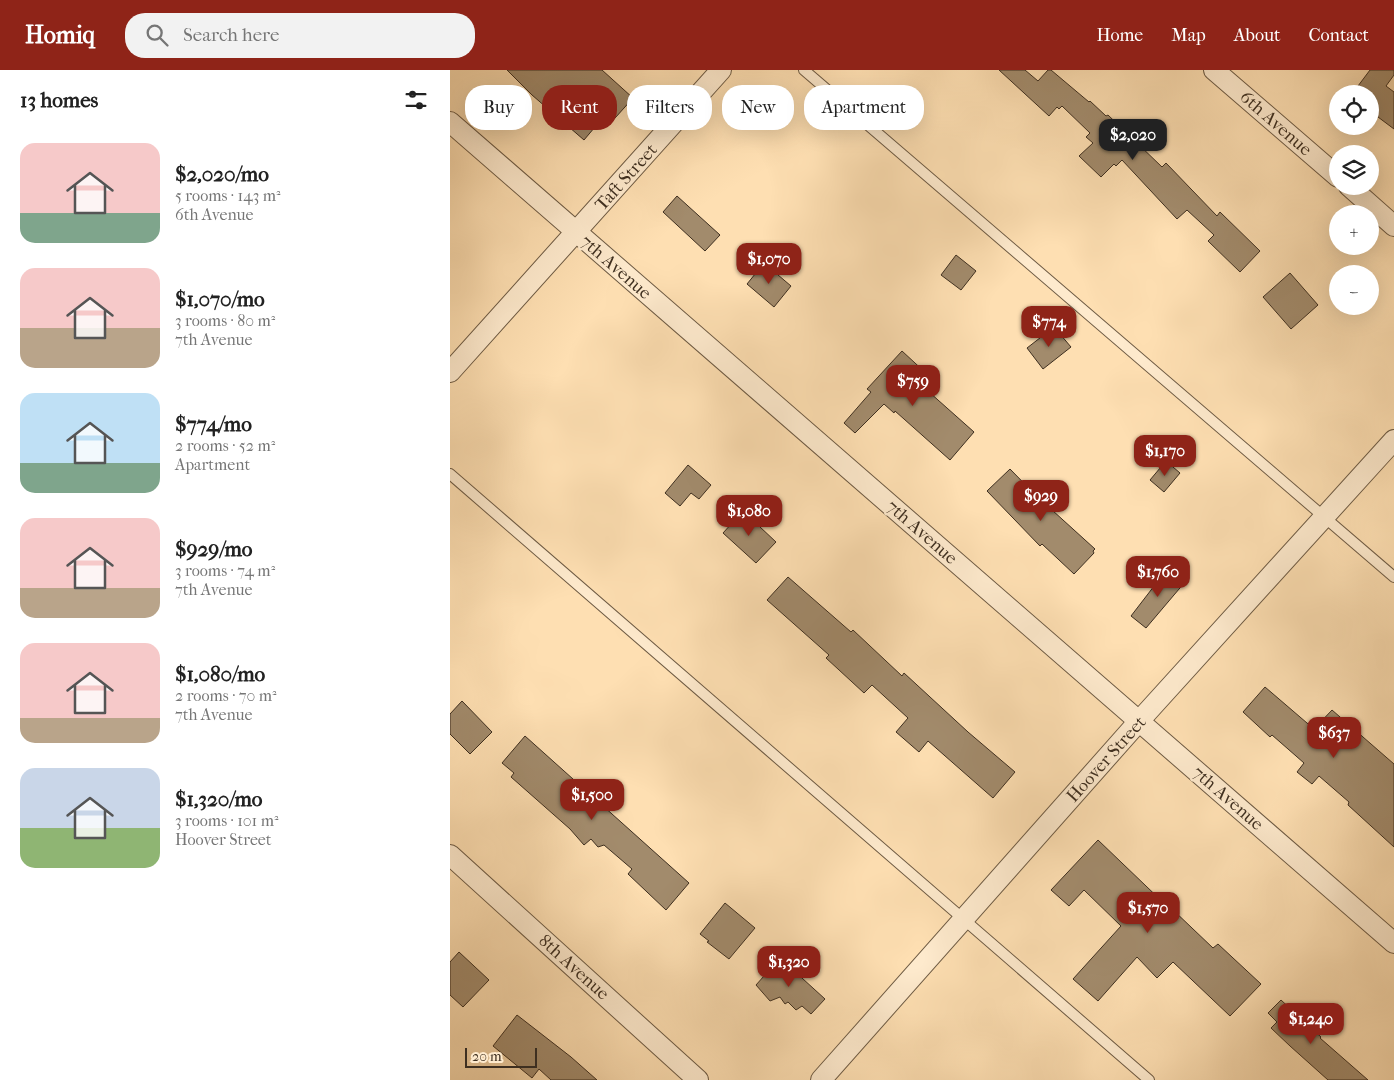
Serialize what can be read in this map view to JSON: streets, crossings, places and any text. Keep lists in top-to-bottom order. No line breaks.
{"streets":{"street":["6th Avenue","Taft Street","7th Avenue","Hoover Street","8th Avenue"]},"crossings":[["Taft Street","7th Avenue"],["7th Avenue","Hoover Street"]],"scale_bar":"20 m","page":{"header":"Homiq","search":"Search here","nav":["Home","Map","About","Contact"],"heading":"13 homes","map_buttons":["+","−"],"chip":["Buy","Rent","Filters","New","Apartment"],"price":["$2,020","$1,070","$774","$759","$1,170","$929","$1,080","$1,760","$637","$1,500","$1,570","$1,320","$1,240"],"list":[{"name":"$2,020/mo","note":"5 rooms · 143 m² · 6th Avenue"},{"name":"$1,070/mo","note":"3 rooms · 80 m² · 7th Avenue"},{"name":"$774/mo","note":"2 rooms · 52 m² · Apartment"},{"name":"$929/mo","note":"3 rooms · 74 m² · 7th Avenue"},{"name":"$1,080/mo","note":"2 rooms · 70 m² · 7th Avenue"},{"name":"$1,320/mo","note":"3 rooms · 101 m² · Hoover Street"}],"scale":"20 m"}}
